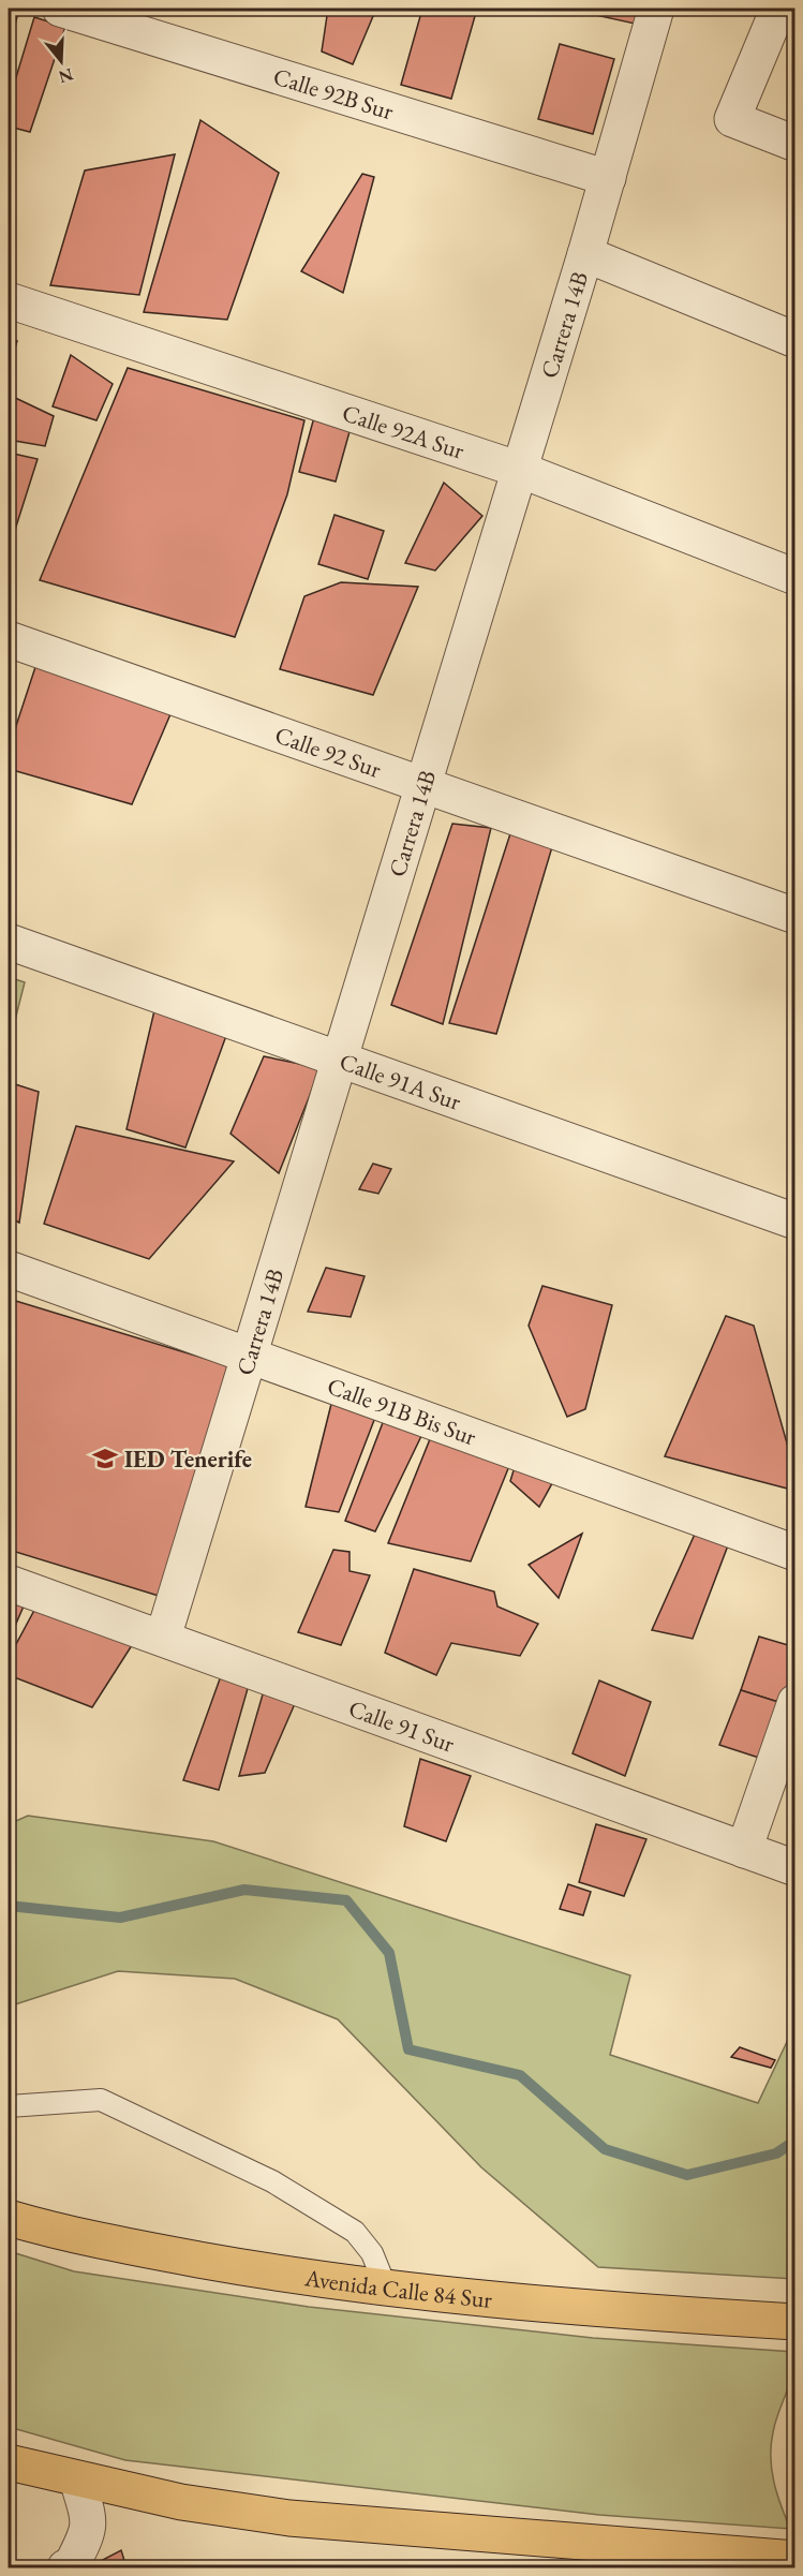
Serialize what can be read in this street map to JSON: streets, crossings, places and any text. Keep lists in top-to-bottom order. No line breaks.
{"streets":{"highway":["Avenida Calle 84 Sur"],"street":["Calle 92B Sur","Carrera 14B","Calle 92A Sur","Calle 92 Sur","Calle 91A Sur","Calle 91B Bis Sur","Calle 91 Sur"]},"crossings":[["Calle 92B Sur","Carrera 14B"],["Carrera 14B","Calle 92A Sur"],["Carrera 14B","Calle 92 Sur"],["Carrera 14B","Calle 91A Sur"],["Carrera 14B","Calle 91B Bis Sur"],["Carrera 14B","Calle 91 Sur"]],"places":{"school or university":["IED Tenerife"]},"north":"bottom"}
